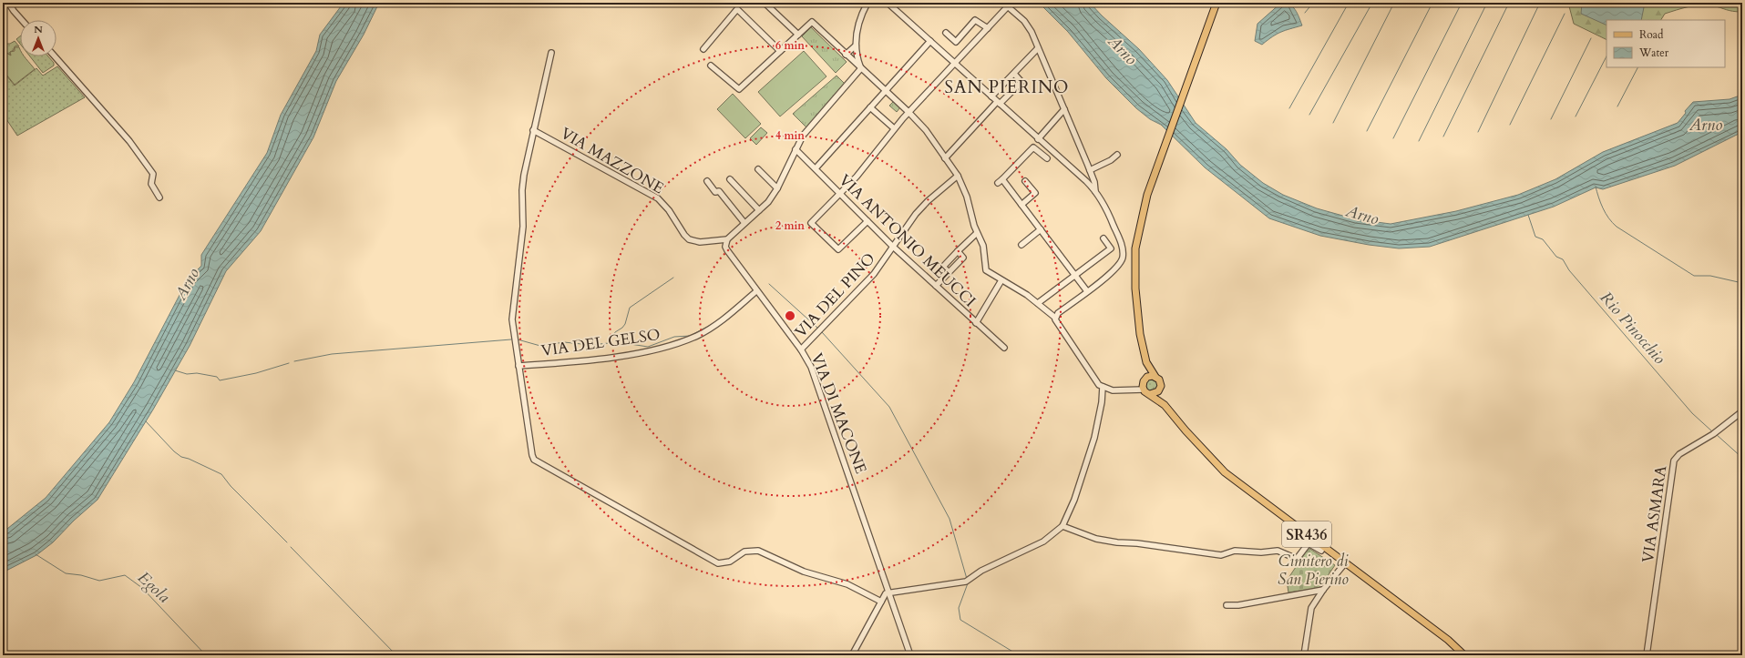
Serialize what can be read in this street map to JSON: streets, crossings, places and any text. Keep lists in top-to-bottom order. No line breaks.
{"streets":{"main road":["SR436"],"street":["VIA MAZZONE","VIA ANTONIO MEUCCI","VIA DEL PINO","VIA DEL GELSO","VIA DI MACONE","VIA ASMARA"]},"crossings":[["VIA MAZZONE","VIA DI MACONE"],["VIA ANTONIO MEUCCI","VIA DEL PINO"],["VIA DEL PINO","VIA DI MACONE"],["VIA DEL GELSO","VIA DI MACONE"]],"districts":["SAN PIERINO"],"water":["Arno","Rio Pinocchio","Egola"],"parks":["Cimitero di San Pierino"],"legend":["Road","Water"],"north":"top","rings":["6 min","4 min","2 min"]}
